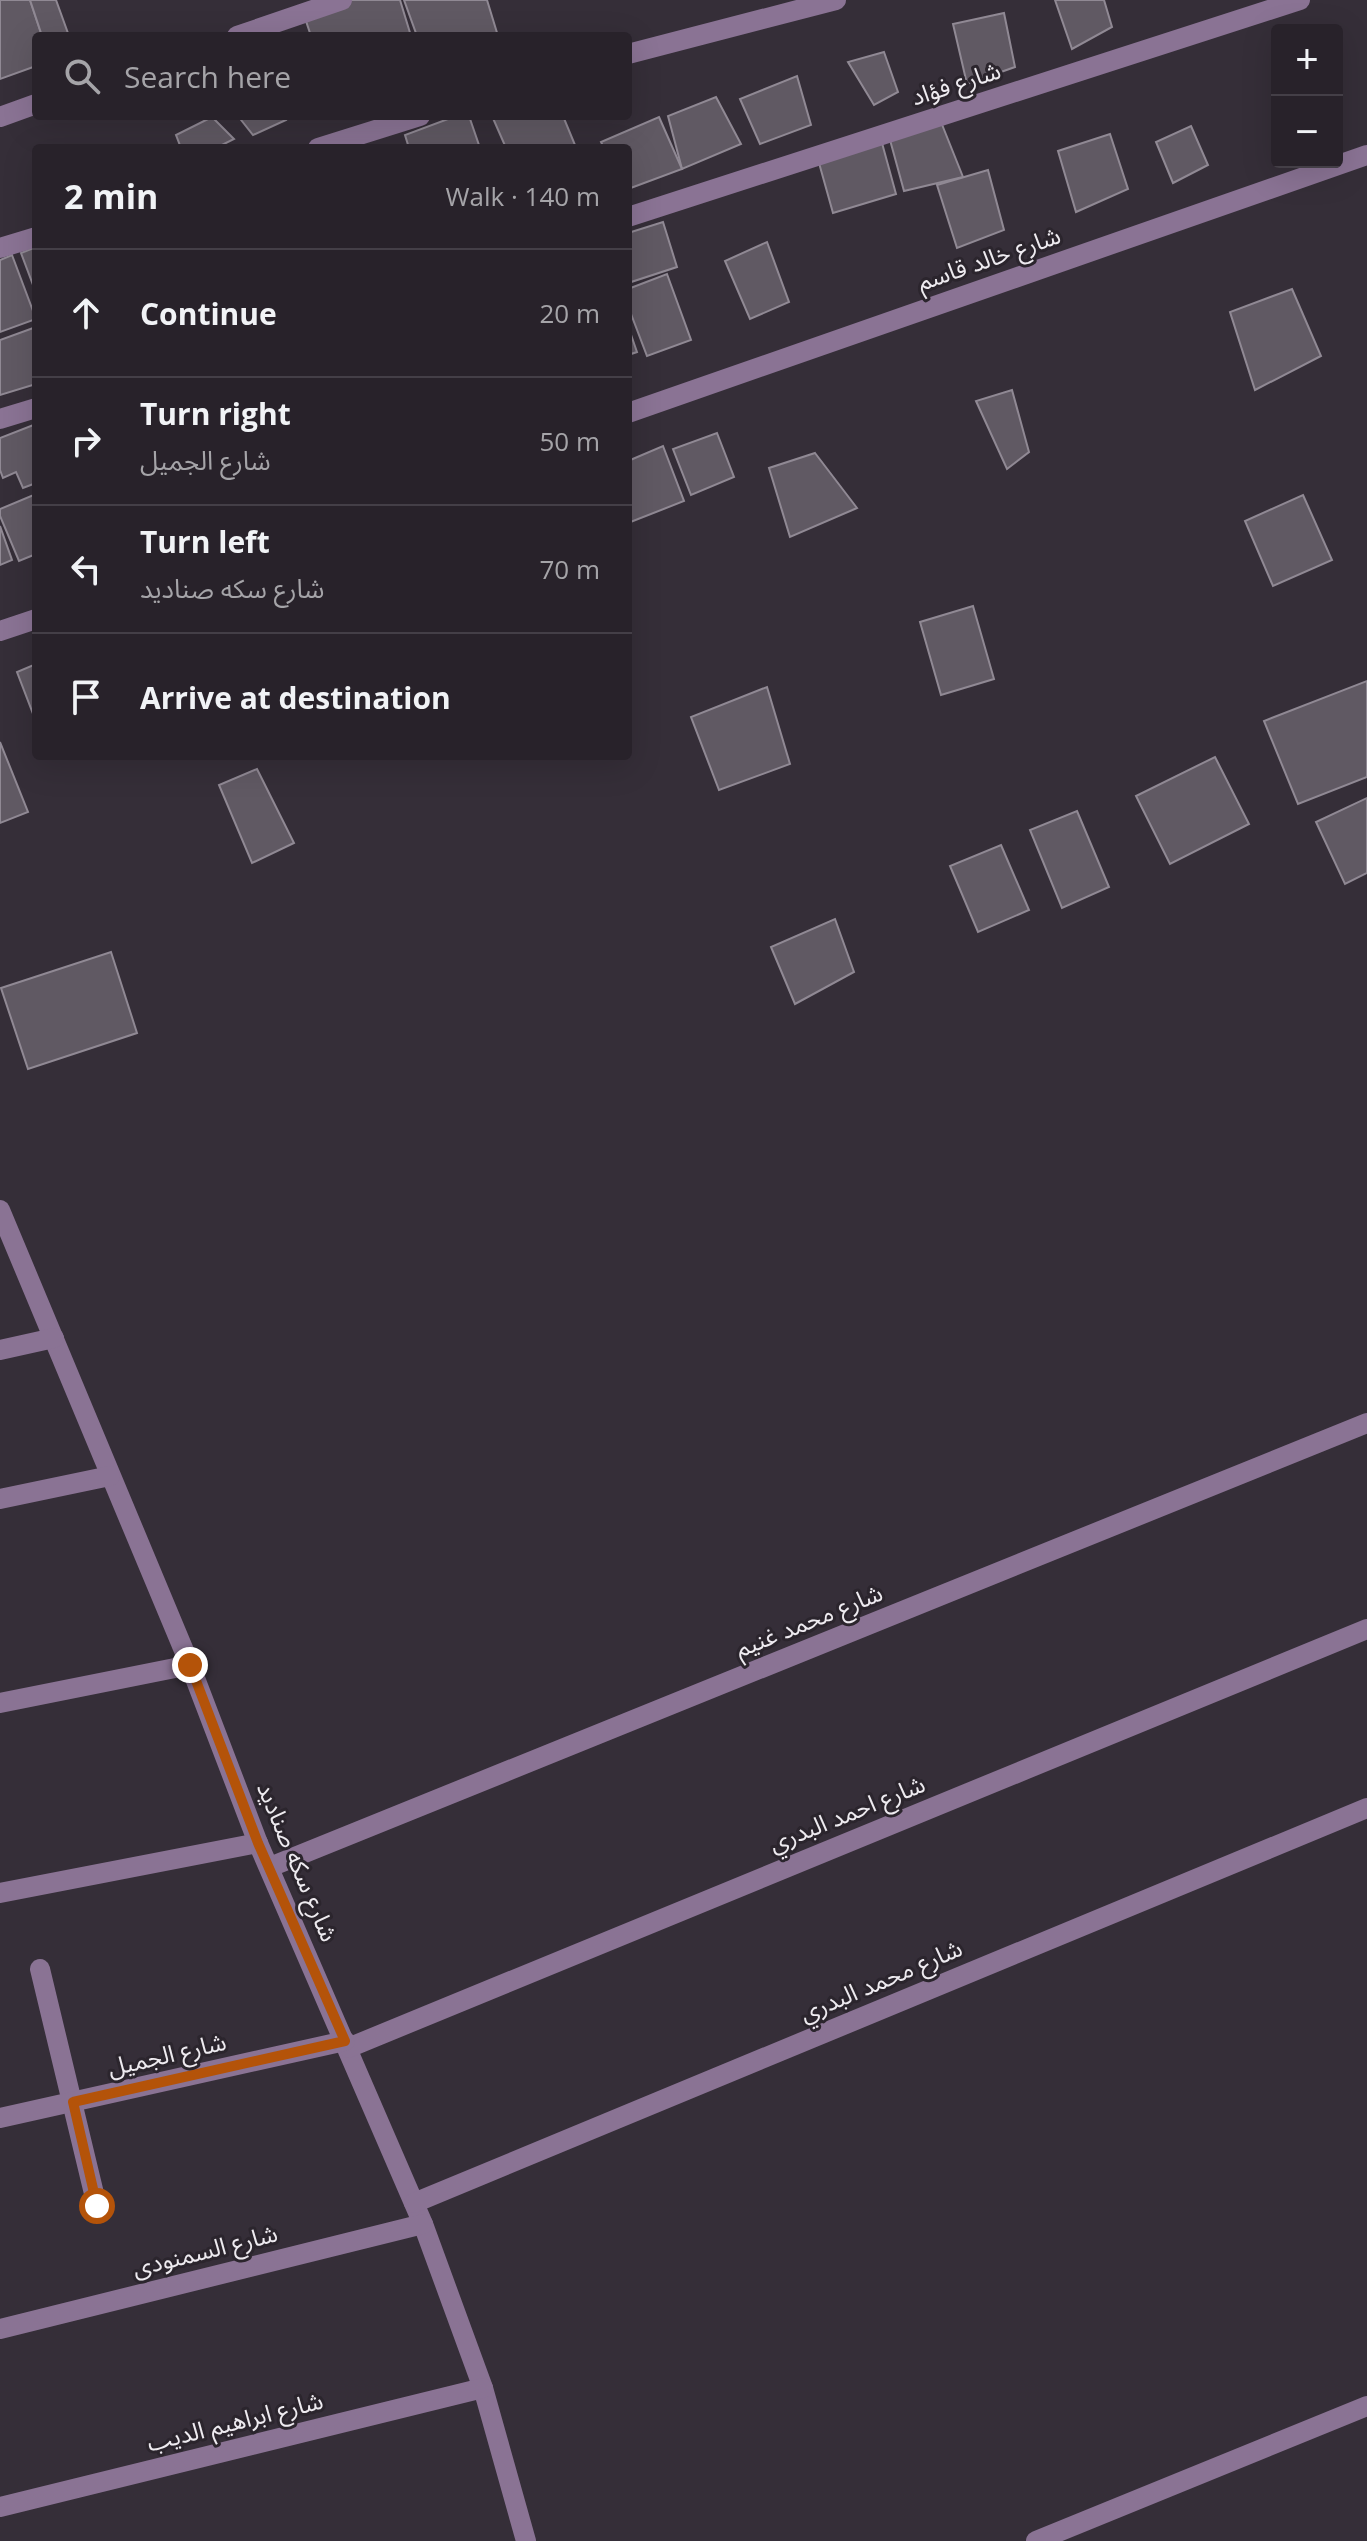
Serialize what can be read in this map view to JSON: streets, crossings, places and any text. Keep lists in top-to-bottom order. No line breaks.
{"streets":{"street":["شارع فؤاد","شارع خالد قاسم","شارع محمد غنيم","شارع احمد البدري","شارع سكه صناديد","شارع محمد البدري","شارع الجميل","شارع السمنودى","شارع ابراهيم الديب"]},"crossings":[["شارع محمد غنيم","شارع سكه صناديد"],["شارع احمد البدري","شارع سكه صناديد"],["شارع احمد البدري","شارع الجميل"],["شارع سكه صناديد","شارع محمد البدري"],["شارع سكه صناديد","شارع الجميل"],["شارع سكه صناديد","شارع السمنودى"],["شارع سكه صناديد","شارع ابراهيم الديب"]],"page":{"map_buttons":["+","−"],"search":"Search here","heading":["2 min","Walk · 140 m"],"list":[["Continue","20 m"],["Turn right","شارع الجميل","50 m"],["Turn left","شارع سكه صناديد","70 m"],"Arrive at destination"]}}
